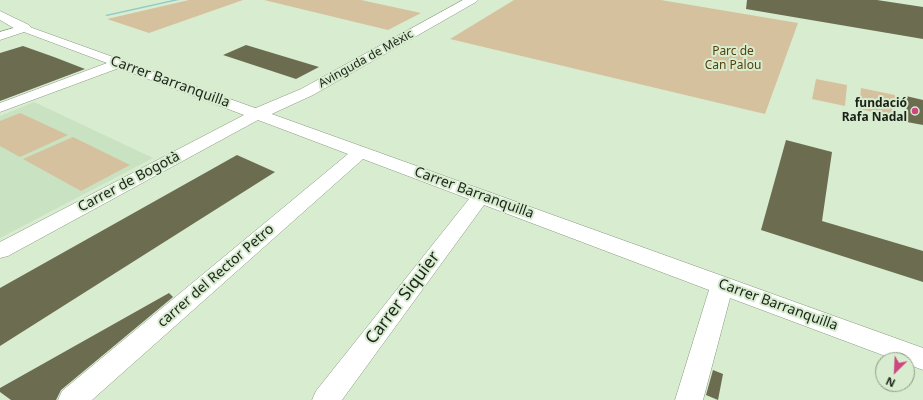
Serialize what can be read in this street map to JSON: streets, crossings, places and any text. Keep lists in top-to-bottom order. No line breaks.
{"streets":{"main road":["Avinguda de Mèxic"],"street":["Carrer Barranquilla","Carrer de Bogotà","carrer del Rector Petro","Carrer Siquier"]},"crossings":[["Avinguda de Mèxic","Carrer Barranquilla"],["Avinguda de Mèxic","Carrer de Bogotà"],["Carrer Barranquilla","Carrer de Bogotà"],["Carrer Barranquilla","carrer del Rector Petro"],["Carrer Barranquilla","Carrer Siquier"]],"parks":["Parc de Can Palou"],"places":["fundació Rafa Nadal"],"north":"bottom left"}
